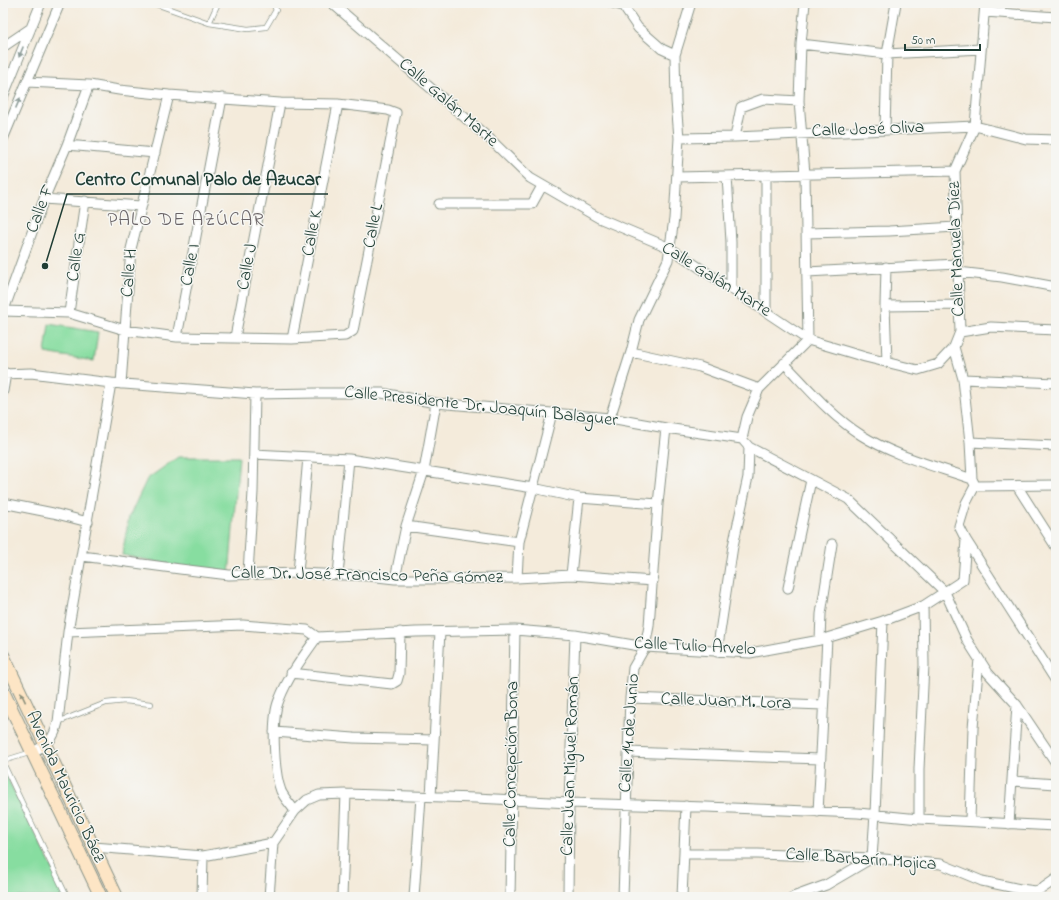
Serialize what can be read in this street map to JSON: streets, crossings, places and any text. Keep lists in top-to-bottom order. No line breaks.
{"streets":{"main road":["Avenida Mauricio Báez"],"street":["Calle Galán Marte","Calle José Oliva","Calle F","Calle L","Calle K","Calle Manuela Díez","Calle G","Calle I","Calle J","Calle H","Calle Presidente Dr. Joaquín Balaguer","Calle Dr. José Francisco Peña Gómez","Calle Tulio Arvelo","Calle Juan M. Lora","Calle 14 de Junio","Calle Concepción Bona","Calle Juan Miguel Román","Calle Barbarín Mojica"]},"crossings":[["Calle Galán Marte","Calle Manuela Díez"],["Calle José Oliva","Calle Manuela Díez"],["Calle L","Calle K"],["Calle H","Calle Presidente Dr. Joaquín Balaguer"],["Calle Presidente Dr. Joaquín Balaguer","Calle 14 de Junio"],["Calle Dr. José Francisco Peña Gómez","Calle 14 de Junio"],["Calle Tulio Arvelo","Calle 14 de Junio"],["Calle Tulio Arvelo","Calle Concepción Bona"],["Calle Tulio Arvelo","Calle Juan Miguel Román"],["Calle Juan M. Lora","Calle 14 de Junio"]],"districts":["PALO DE AZÚCAR"],"places":["Centro Comunal Palo de Azucar"],"scale_bar":"50 m"}
